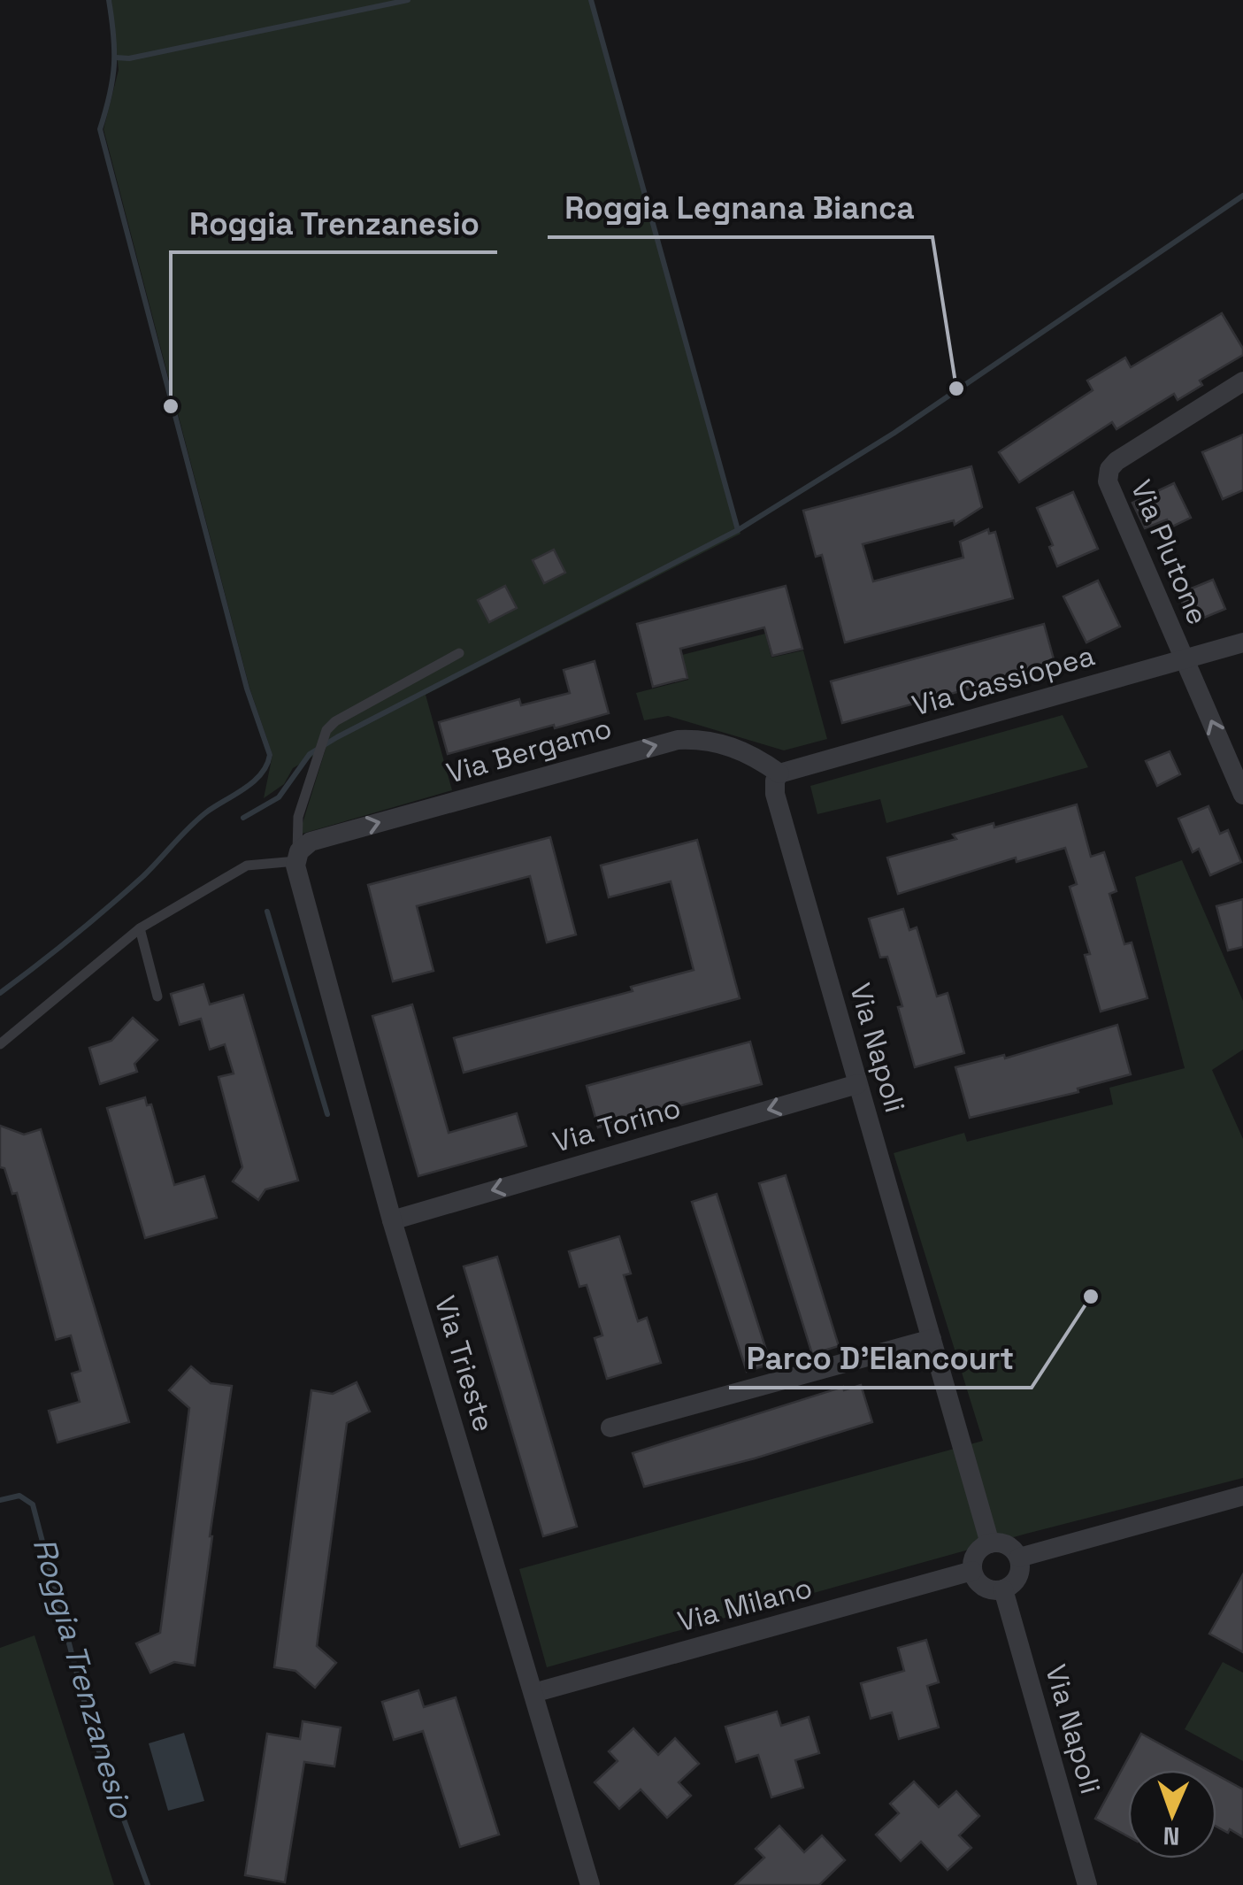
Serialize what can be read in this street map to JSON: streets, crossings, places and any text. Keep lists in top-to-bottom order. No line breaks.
{"streets":{"street":["Via Plutone","Via Cassiopea","Via Bergamo","Via Napoli","Via Torino","Via Trieste","Via Milano"]},"crossings":[["Via Plutone","Via Cassiopea"],["Via Cassiopea","Via Bergamo"],["Via Cassiopea","Via Napoli"],["Via Bergamo","Via Napoli"],["Via Bergamo","Via Trieste"],["Via Napoli","Via Torino"],["Via Napoli","Via Milano"],["Via Torino","Via Trieste"],["Via Trieste","Via Milano"]],"one_way":["Via Bergamo","Via Torino"],"water":["Roggia Trenzanesio"],"places":["Roggia Legnana Bianca","Roggia Trenzanesio","Parco D'Elancourt"],"north":"bottom"}
